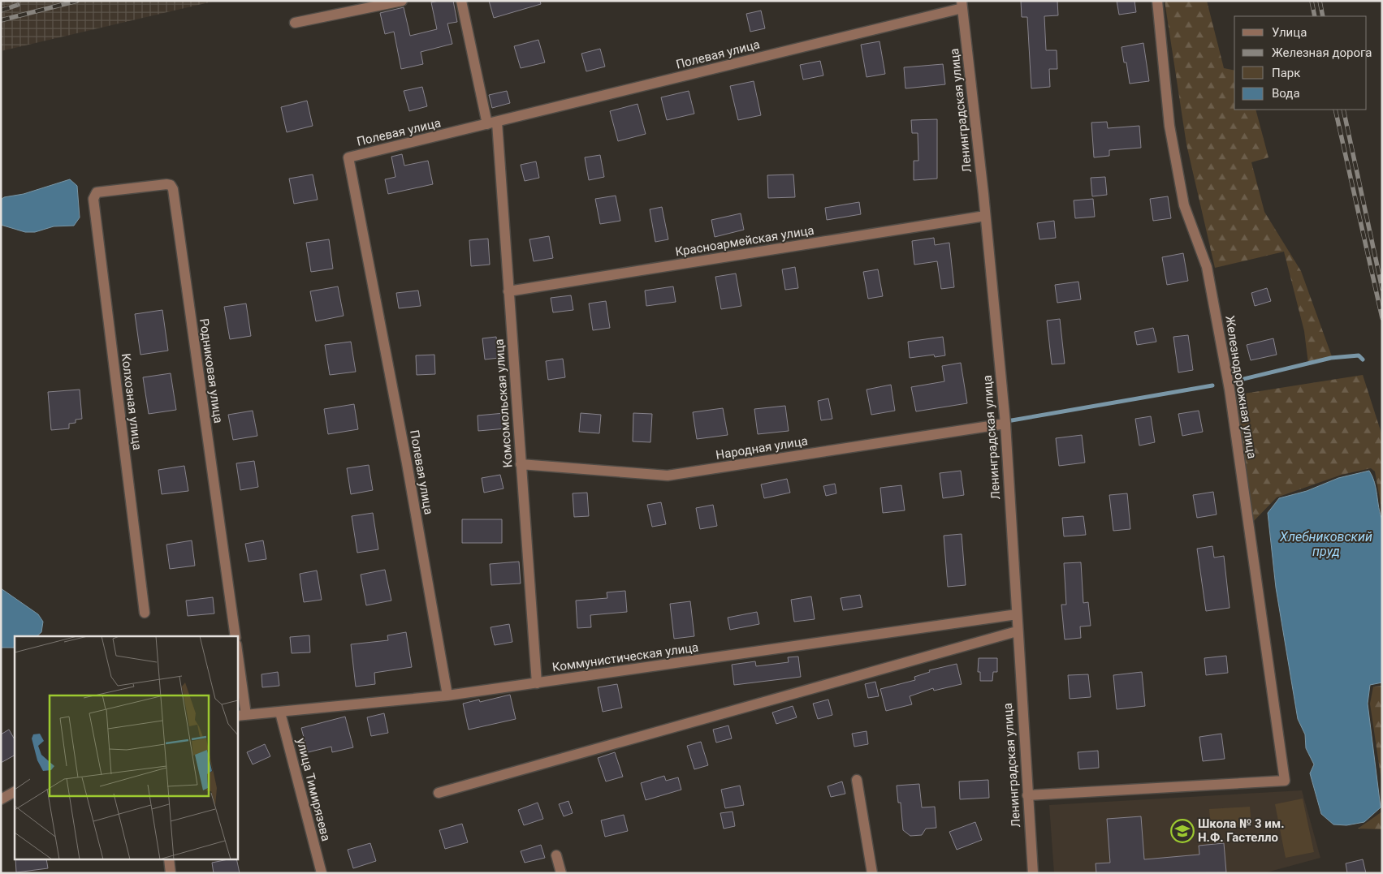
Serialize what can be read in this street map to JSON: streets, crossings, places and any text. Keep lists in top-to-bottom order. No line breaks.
{"streets":{"street":["Полевая улица","Ленинградская улица","Красноармейская улица","Родниковая улица","Железнодорожная улица","Колхозная улица","Комсомольская улица","Народная улица","Коммунистическая улица","улица Тимирязева"]},"crossings":[["Полевая улица","Ленинградская улица"],["Полевая улица","Комсомольская улица"],["Полевая улица","Коммунистическая улица"],["Ленинградская улица","Красноармейская улица"],["Ленинградская улица","Железнодорожная улица"],["Ленинградская улица","Народная улица"],["Ленинградская улица","Коммунистическая улица"],["Красноармейская улица","Комсомольская улица"],["Родниковая улица","Колхозная улица"],["Комсомольская улица","Народная улица"],["Комсомольская улица","Коммунистическая улица"],["Коммунистическая улица","улица Тимирязева"]],"water":["Хлебниковский пруд"],"places":{"school or university":["Школа № 3 им. Н.Ф. Гастелло"]},"legend":["Улица","Железная дорога","Парк","Вода"]}
